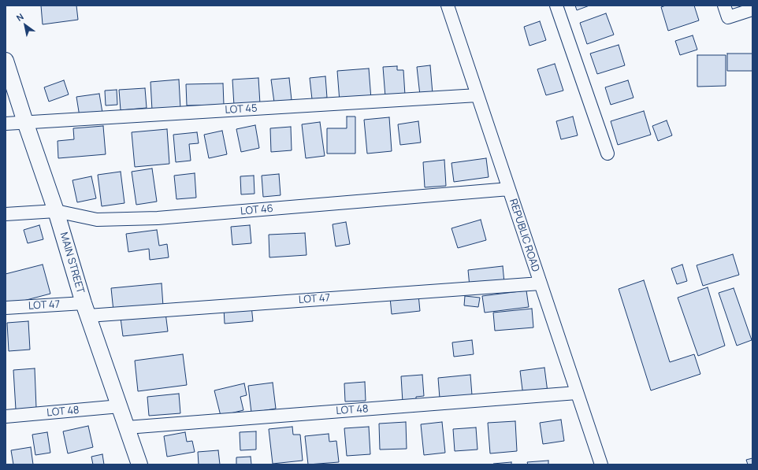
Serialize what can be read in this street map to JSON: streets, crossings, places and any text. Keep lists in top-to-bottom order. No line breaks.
{"streets":{"street":["LOT 45","LOT 46","REPUBLIC ROAD","MAIN STREET","LOT 47","LOT 48"]},"crossings":[["LOT 45","REPUBLIC ROAD"],["LOT 45","MAIN STREET"],["LOT 46","REPUBLIC ROAD"],["LOT 46","MAIN STREET"],["REPUBLIC ROAD","LOT 47"],["REPUBLIC ROAD","LOT 48"],["MAIN STREET","LOT 47"],["MAIN STREET","LOT 48"]],"north":"top left"}
